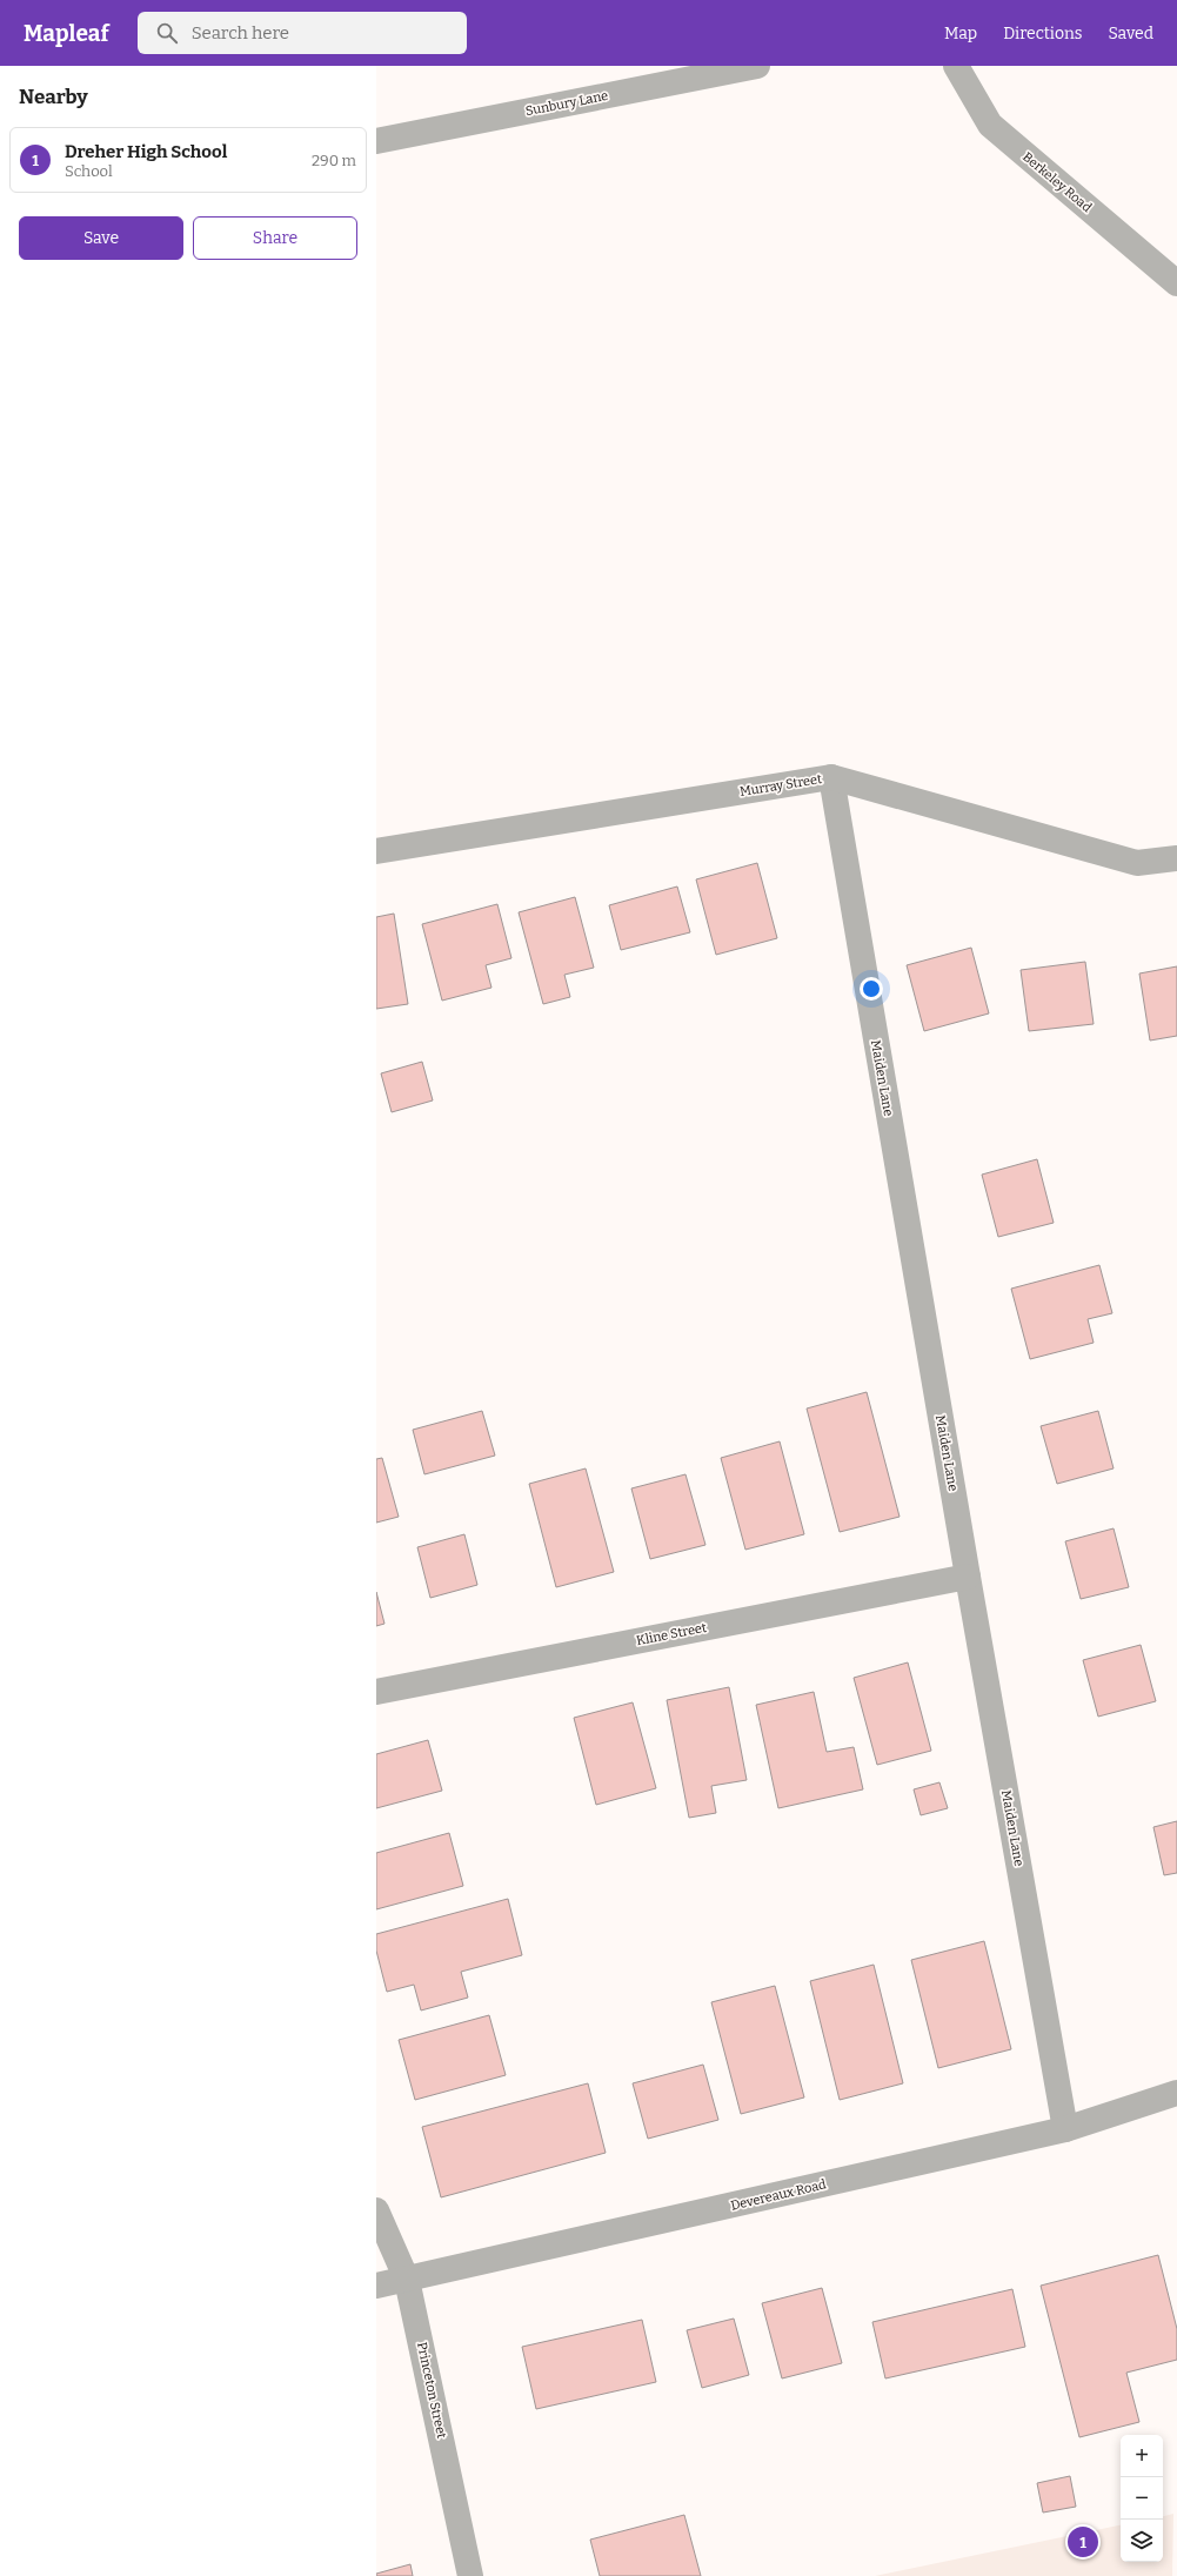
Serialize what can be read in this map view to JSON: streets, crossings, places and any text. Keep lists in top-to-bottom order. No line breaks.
{"streets":{"street":["Sunbury Lane","Berkeley Road","Murray Street","Maiden Lane","Kline Street","Devereaux Road","Princeton Street"]},"crossings":[["Murray Street","Maiden Lane"],["Maiden Lane","Kline Street"],["Maiden Lane","Devereaux Road"],["Devereaux Road","Princeton Street"]],"page":{"header":"Mapleaf","search":"Search here","nav":["Map","Directions","Saved"],"heading":"Nearby","list":[{"mark":"1","name":"Dreher High School","note":"School","value":"290 m"}],"buttons":["Save","Share"],"map_buttons":["+","−"],"pins":"1"}}
